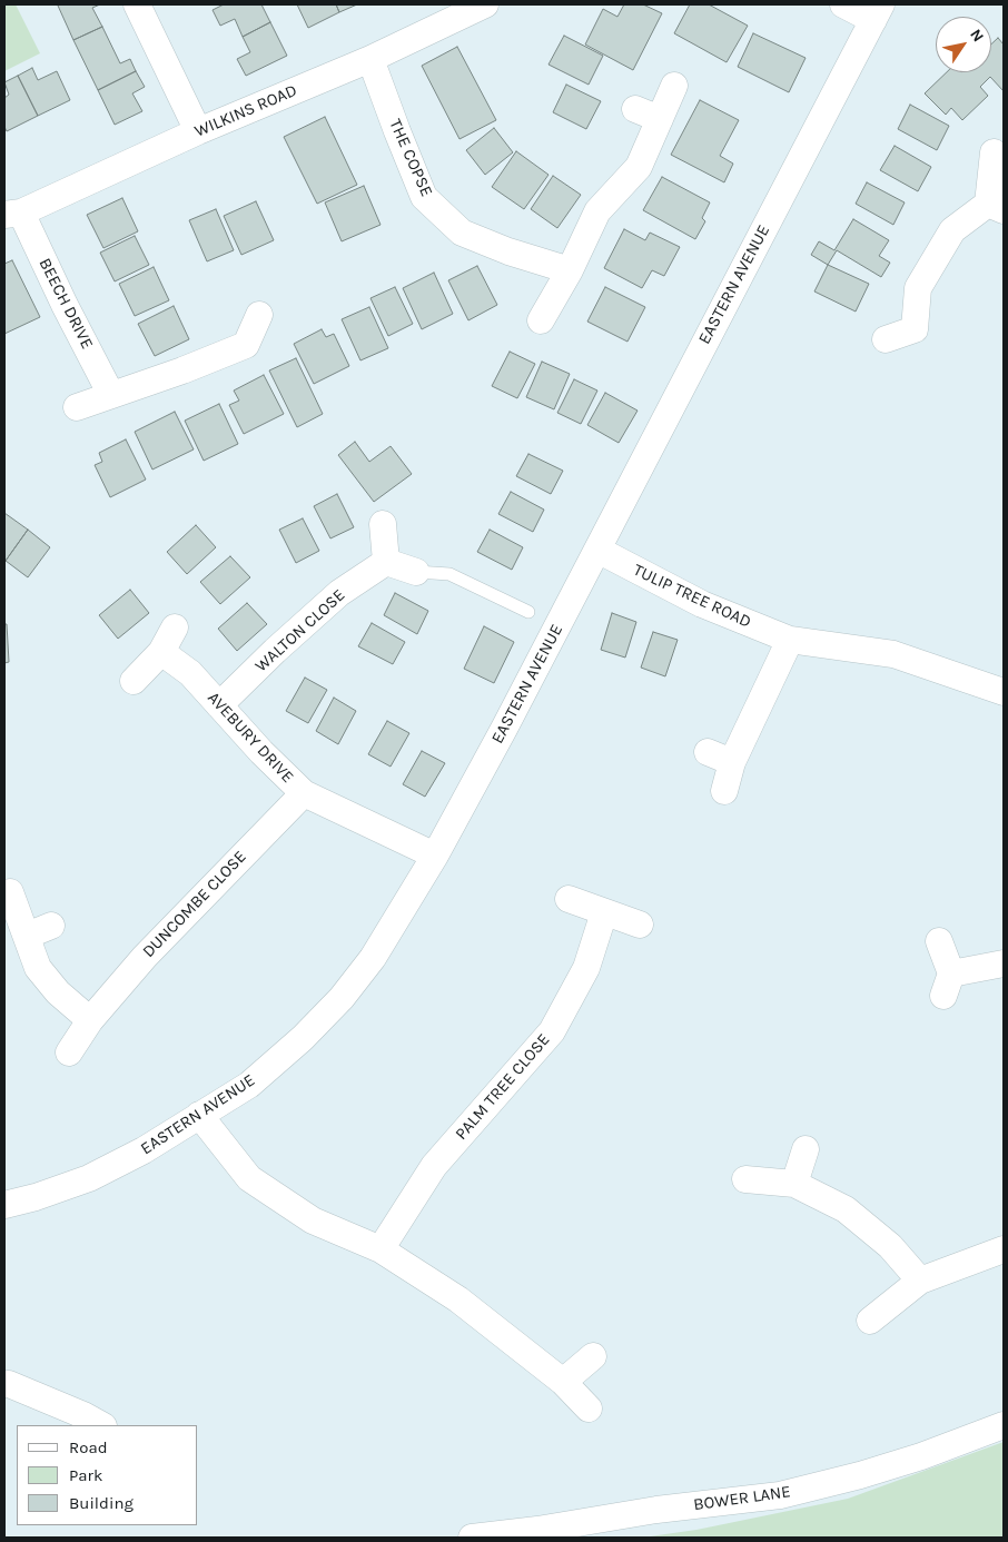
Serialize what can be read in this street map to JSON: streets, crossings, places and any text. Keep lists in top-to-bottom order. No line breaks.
{"streets":{"street":["WILKINS ROAD","THE COPSE","EASTERN AVENUE","BEECH DRIVE","TULIP TREE ROAD","WALTON CLOSE","AVEBURY DRIVE","DUNCOMBE CLOSE","PALM TREE CLOSE","BOWER LANE"]},"crossings":[["WILKINS ROAD","THE COPSE"],["WILKINS ROAD","BEECH DRIVE"],["EASTERN AVENUE","TULIP TREE ROAD"],["EASTERN AVENUE","AVEBURY DRIVE"],["WALTON CLOSE","AVEBURY DRIVE"],["AVEBURY DRIVE","DUNCOMBE CLOSE"]],"legend":["Road","Park","Building"],"north":"top right"}
